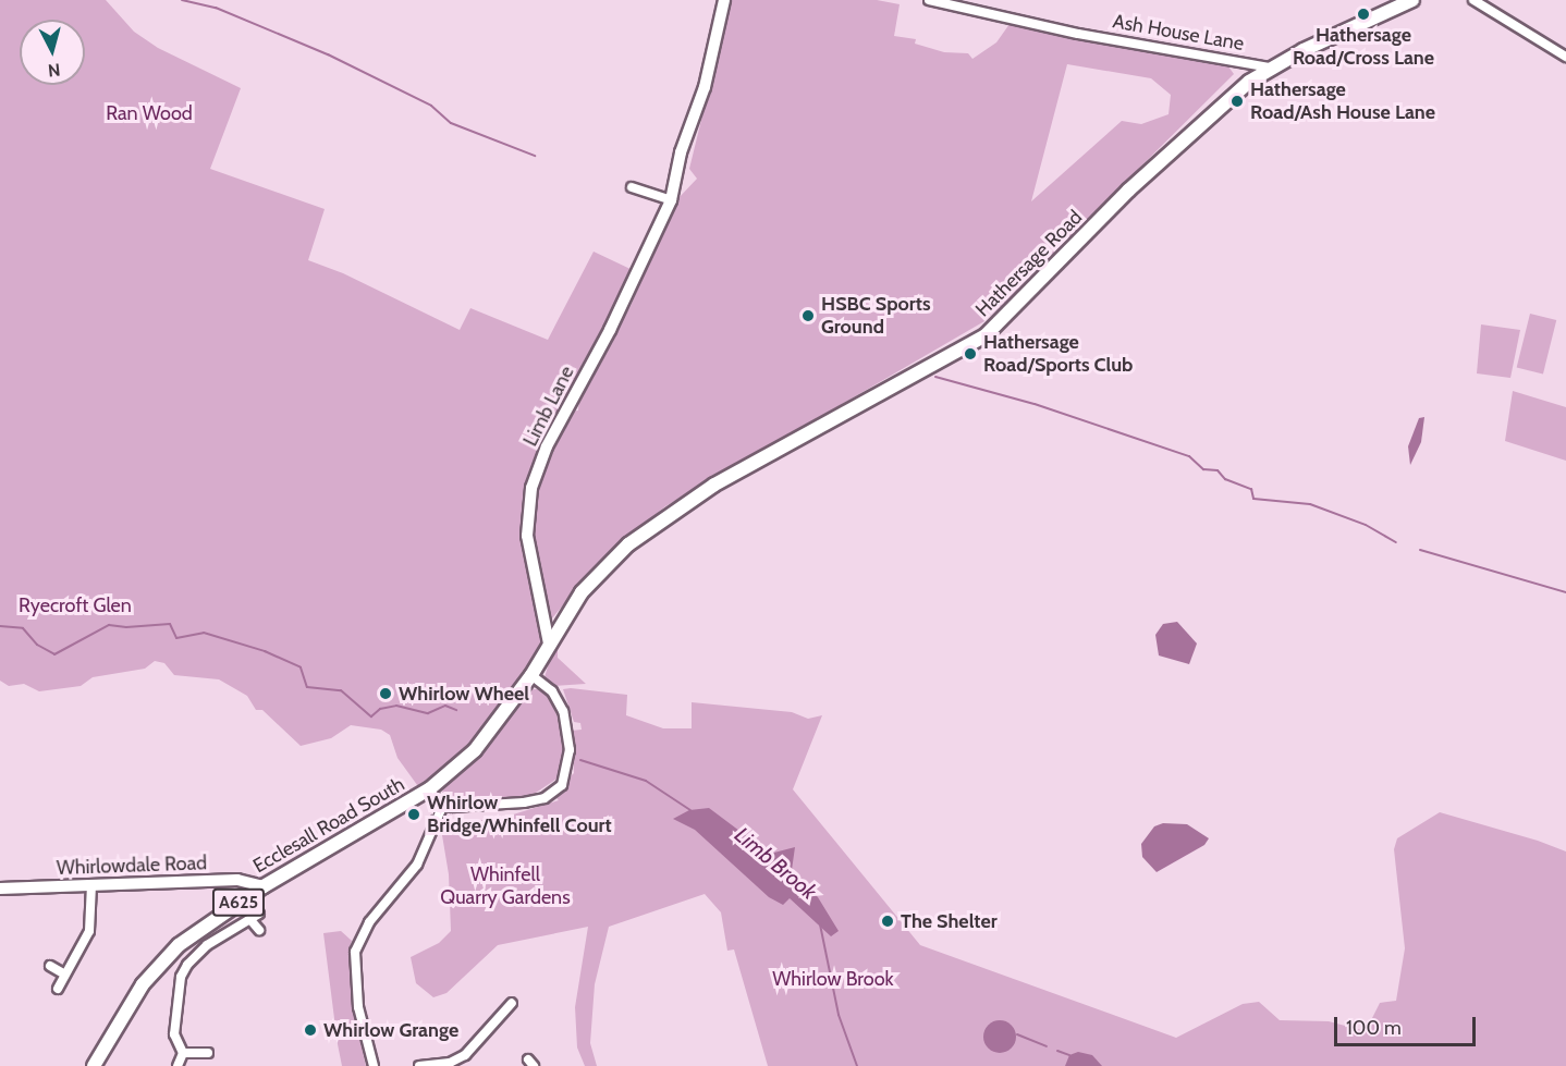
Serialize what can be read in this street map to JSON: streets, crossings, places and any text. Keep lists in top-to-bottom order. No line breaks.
{"streets":{"main road":["Hathersage Road","Ecclesall Road South","A625"],"street":["Ash House Lane","Limb Lane","Whirlowdale Road"]},"crossings":[["Ash House Lane","Hathersage Road"],["Hathersage Road","Limb Lane"],["Hathersage Road","Ecclesall Road South"],["Limb Lane","Ecclesall Road South"],["Ecclesall Road South","Whirlowdale Road"]],"water":["Limb Brook"],"parks":["Ran Wood","Ryecroft Glen","Whinfell Quarry Gardens","Whirlow Brook"],"places":["Hathersage Road/Cross Lane","Hathersage Road/Ash House Lane","HSBC Sports Ground","Hathersage Road/Sports Club","Whirlow Wheel","Whirlow Bridge/Whinfell Court","The Shelter","Whirlow Grange"],"scale_bar":"100 m","north":"bottom"}
